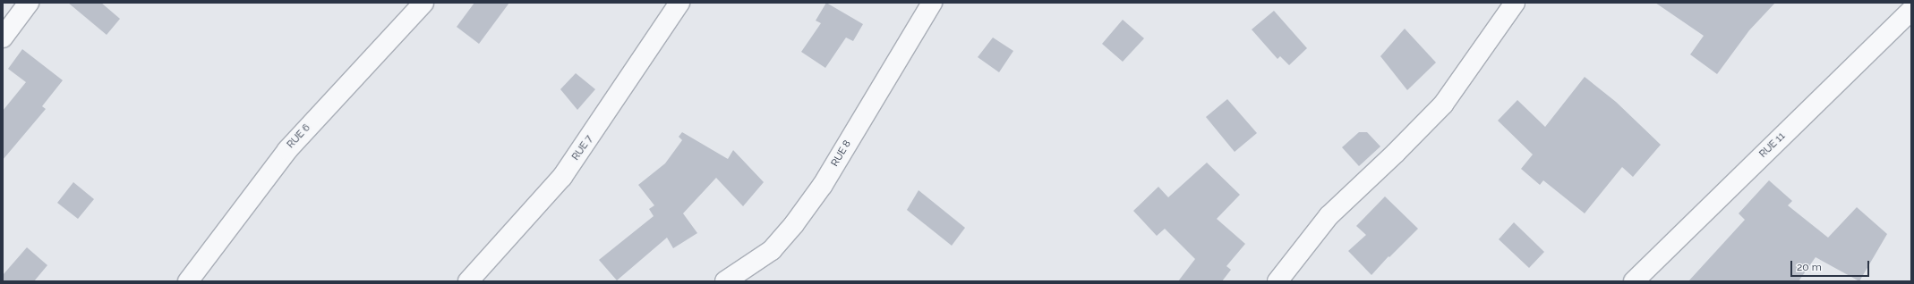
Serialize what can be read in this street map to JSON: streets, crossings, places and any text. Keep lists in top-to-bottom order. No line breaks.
{"streets":{"street":["RUE 6","RUE 11","RUE 7","RUE 8"]},"scale_bar":"20 m"}
